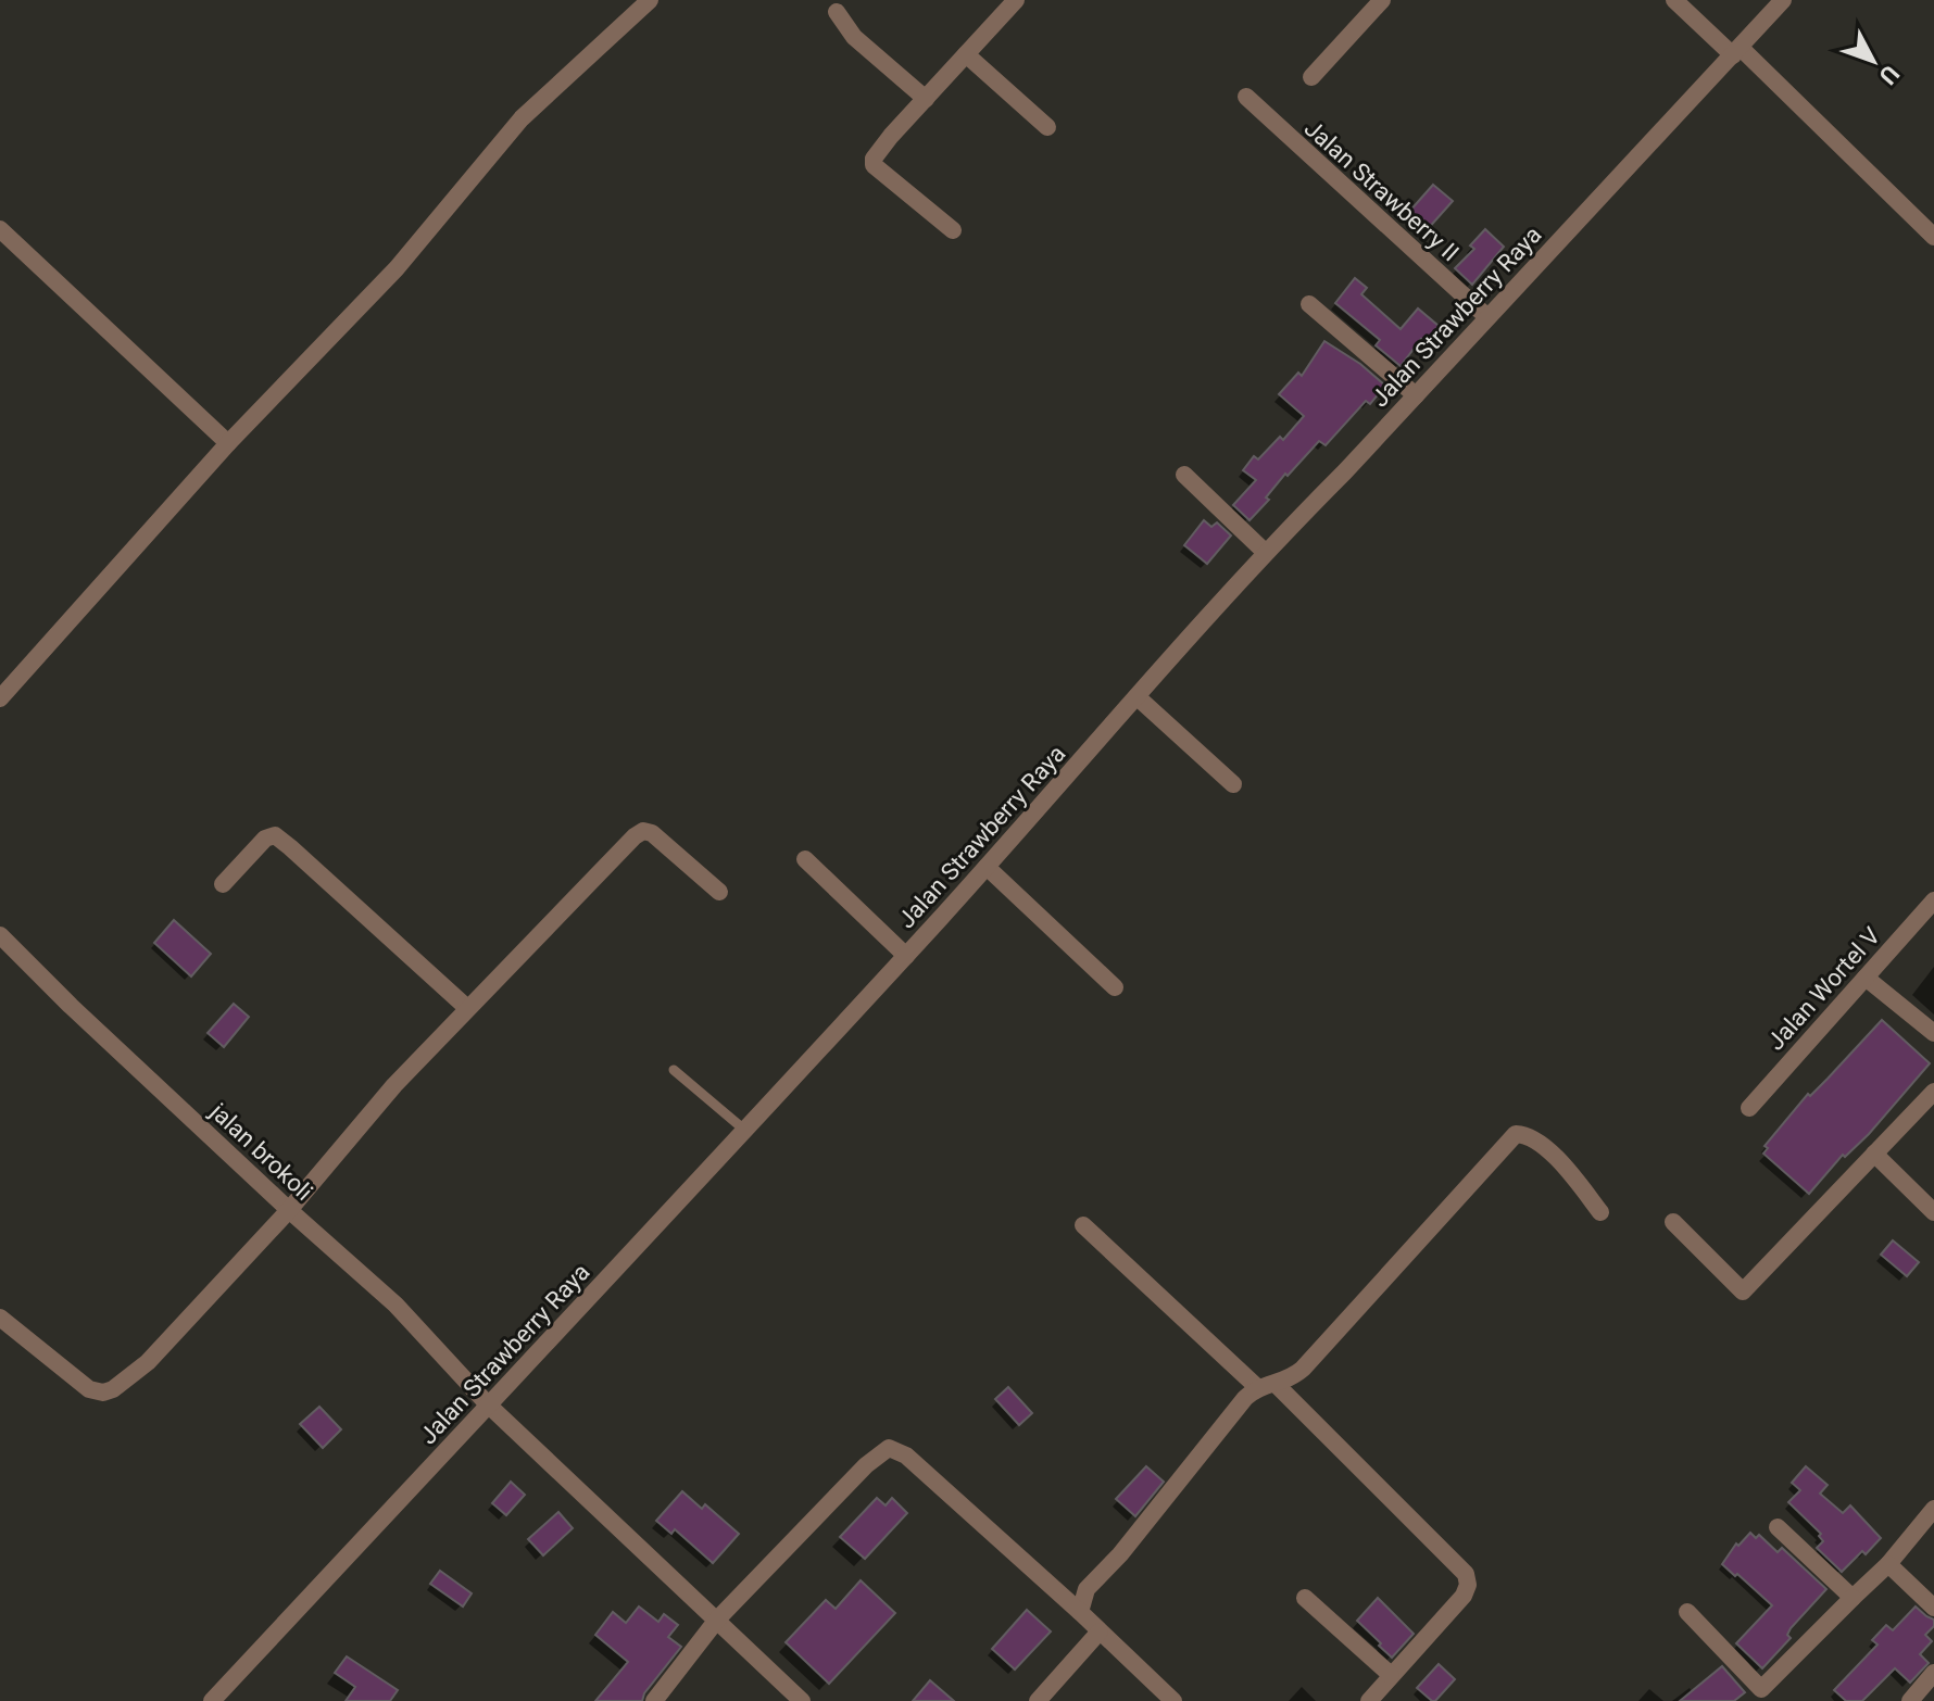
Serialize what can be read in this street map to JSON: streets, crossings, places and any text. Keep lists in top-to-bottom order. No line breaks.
{"streets":{"street":["Jalan Strawberry II","Jalan Strawberry Raya","Jalan Wortel V","jalan brokoli"]},"crossings":[["Jalan Strawberry II","Jalan Strawberry Raya"],["Jalan Strawberry Raya","jalan brokoli"]],"north":"bottom right"}
